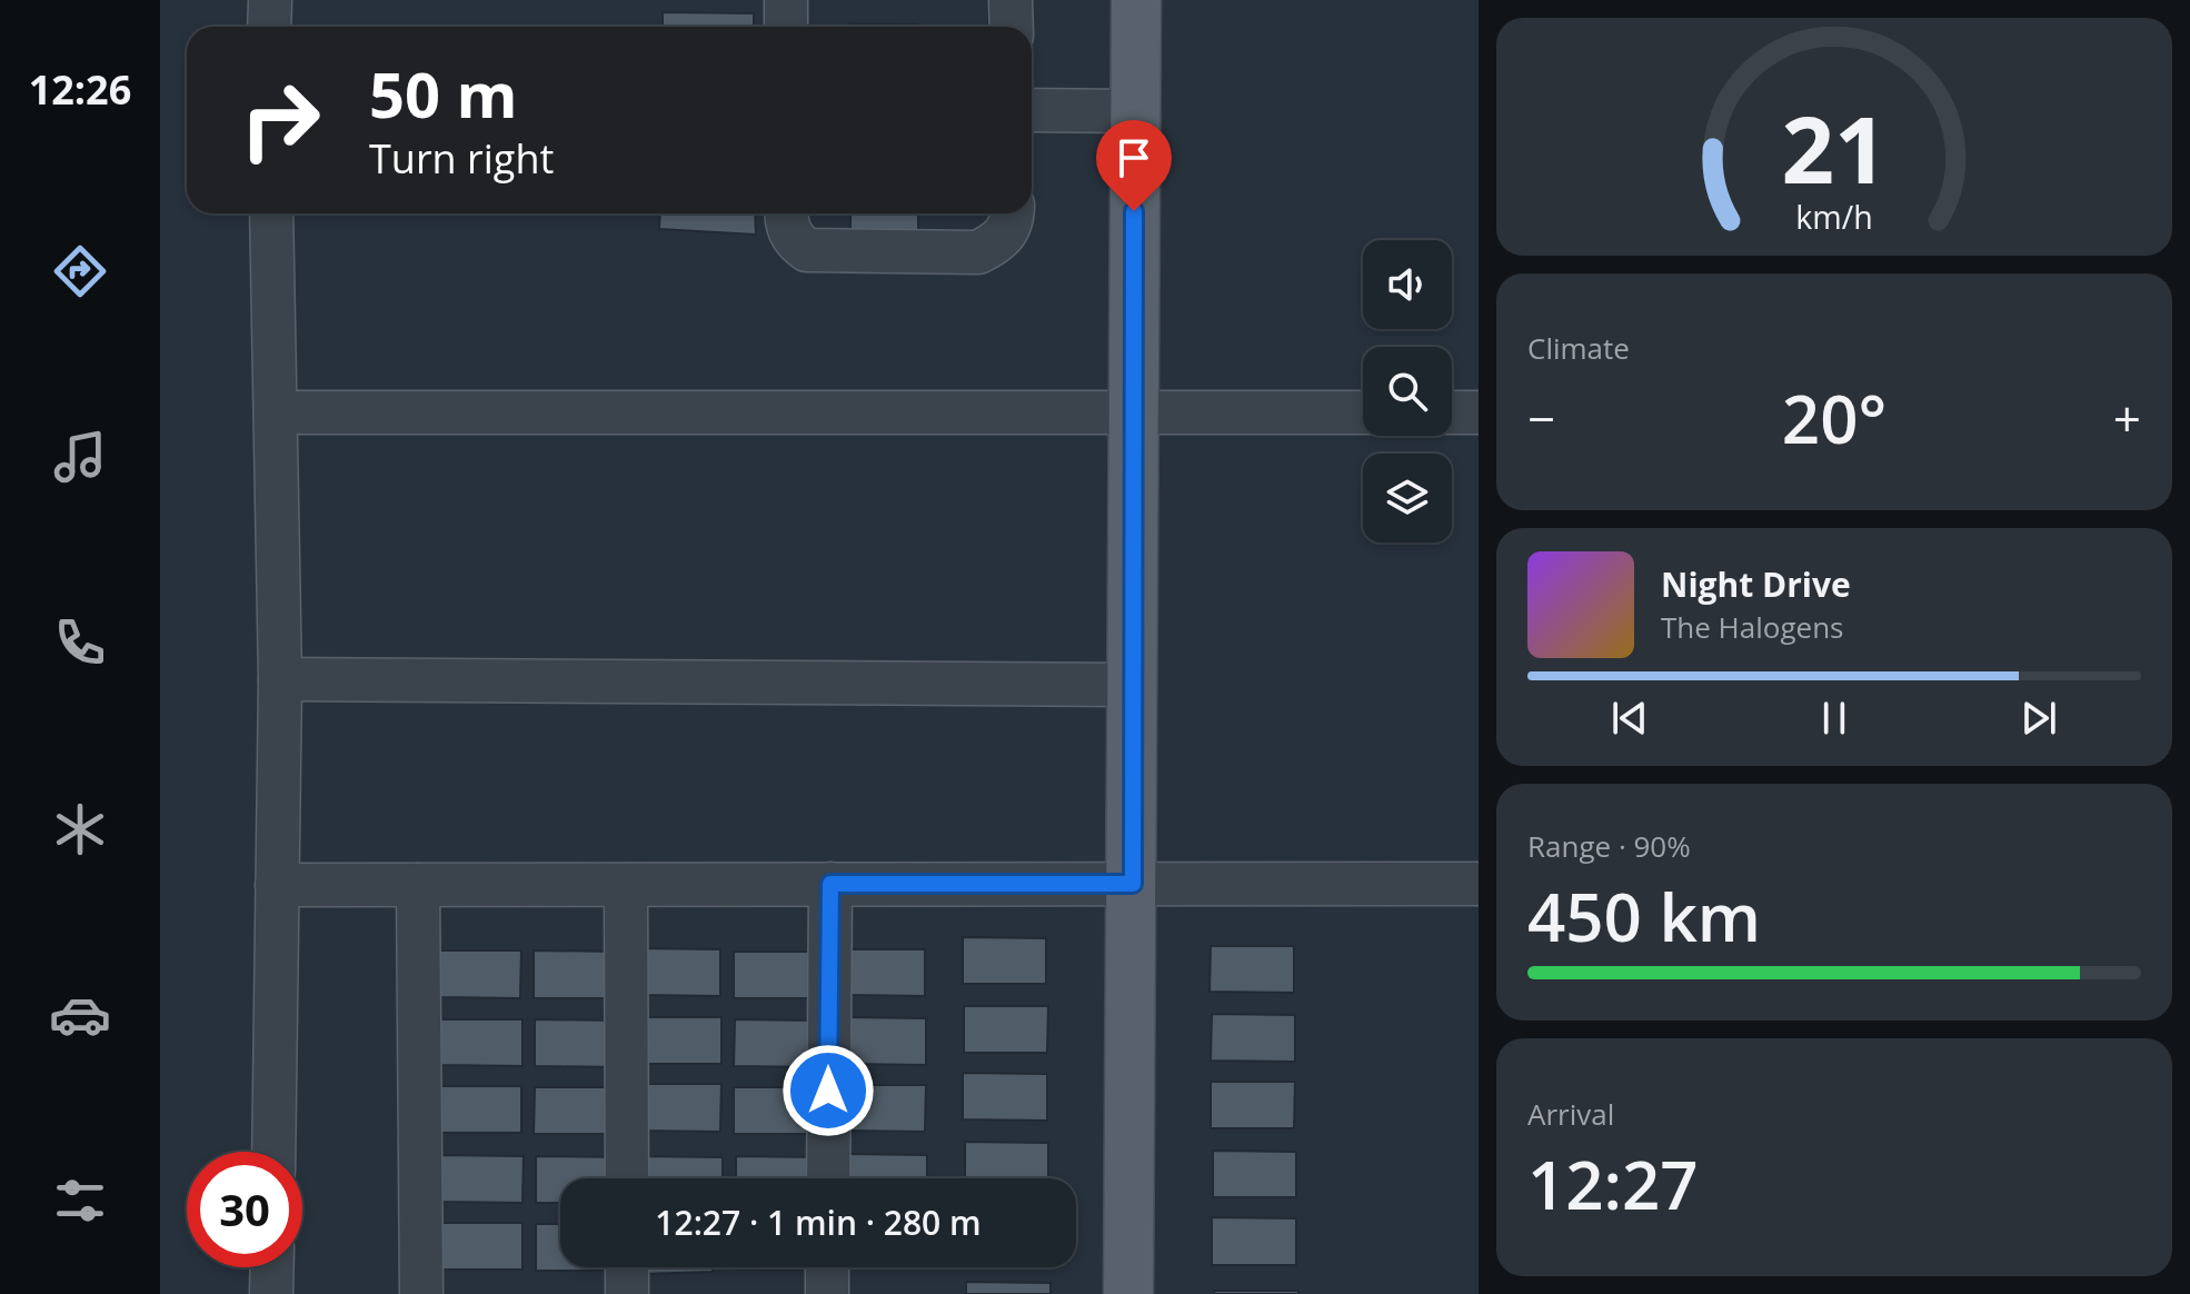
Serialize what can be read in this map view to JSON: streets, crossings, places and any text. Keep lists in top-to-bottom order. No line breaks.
{"page":{"tabs":"12:26","turn":["50 m","Turn right"],"tile":["Climate",["Range · 90%","450 km"],["Arrival","12:27"]],"heat":["−","20°","+"],"song":["Night Drive","The Halogens"],"limit":"30","trip":"12:27 · 1 min · 280 m","gauge":["21","km/h"]}}
